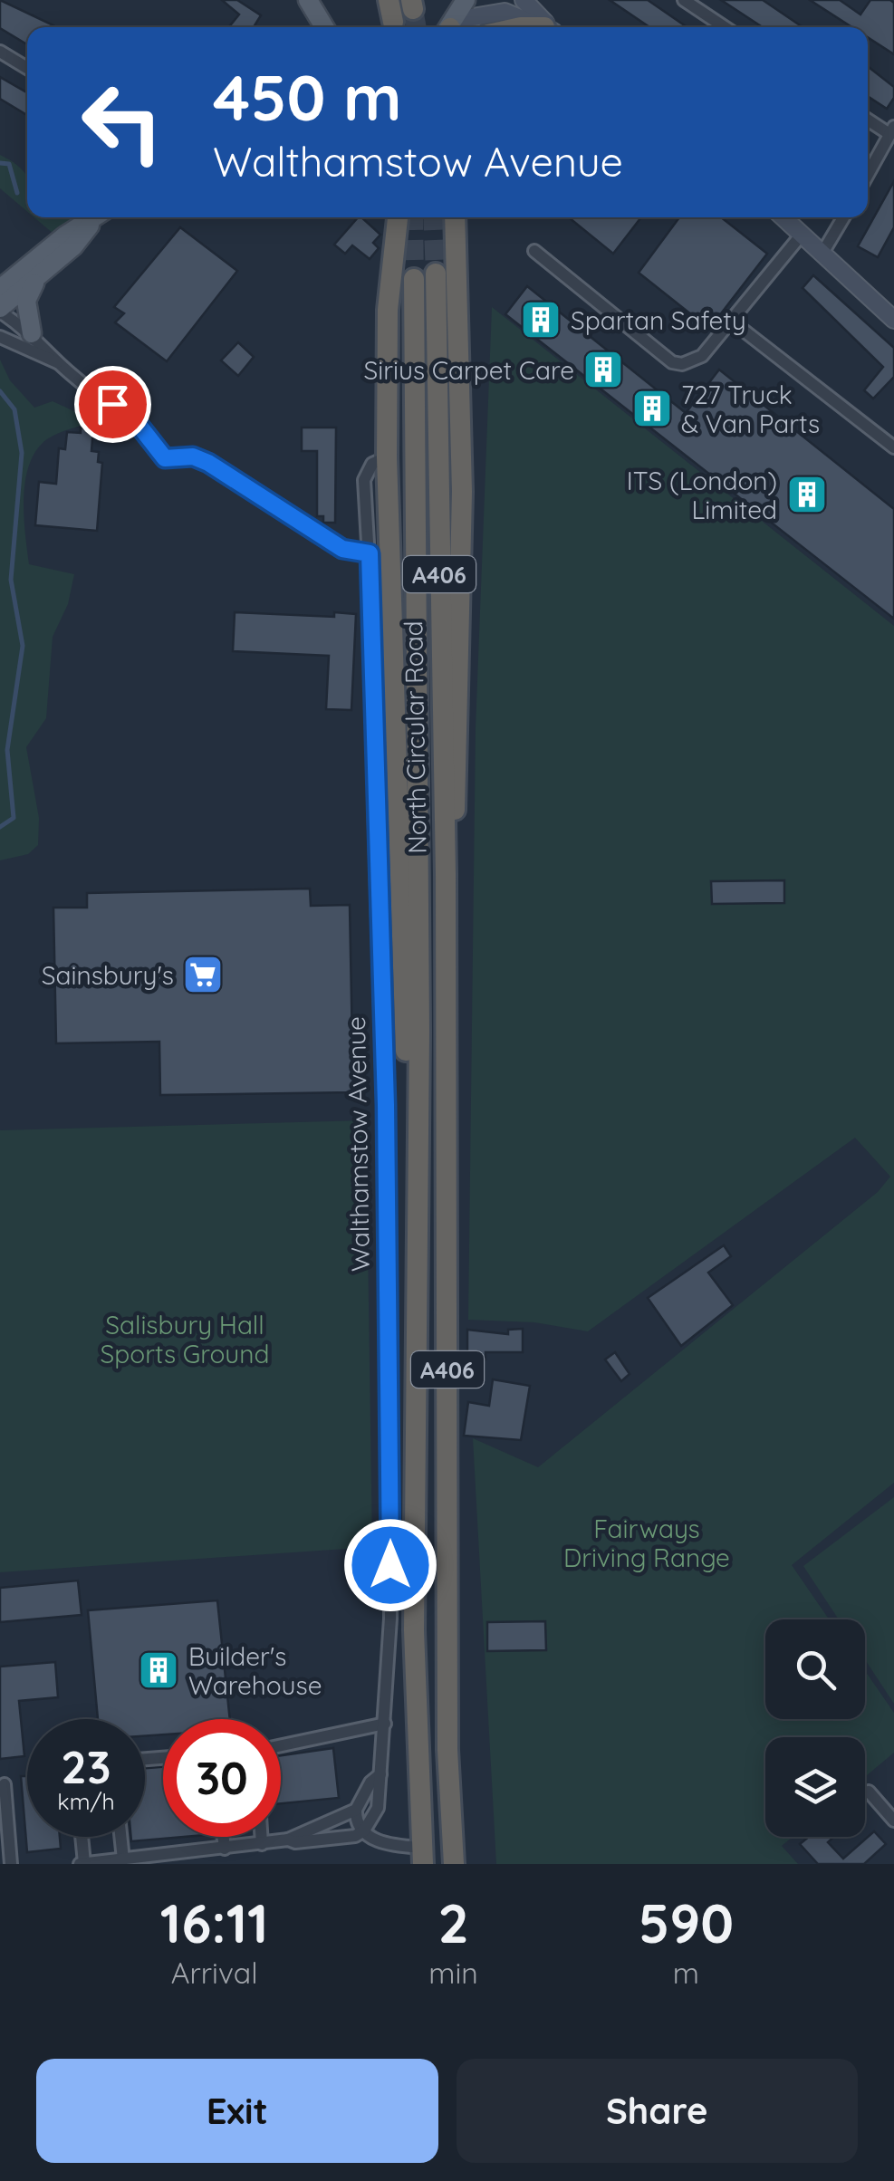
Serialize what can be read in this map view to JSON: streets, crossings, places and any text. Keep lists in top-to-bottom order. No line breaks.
{"streets":{"highway":["A406","North Circular Road"],"street":["Walthamstow Avenue"]},"crossings":[["A406","North Circular Road"],["A406","Walthamstow Avenue"]],"parks":["Salisbury Hall Sports Ground","Fairways Driving Range"],"places":{"building":["Spartan Safety","Sirius Carpet Care","727 Truck & Van Parts","ITS (London) Limited","Builder's Warehouse"],"supermarket":["Sainsbury's"]},"page":{"turn":["450 m","Walthamstow Avenue"],"speed":"23 km/h","limit":"30","eta":["16:11","Arrival","2","min","590","m"],"buttons":["Exit","Share"]}}
